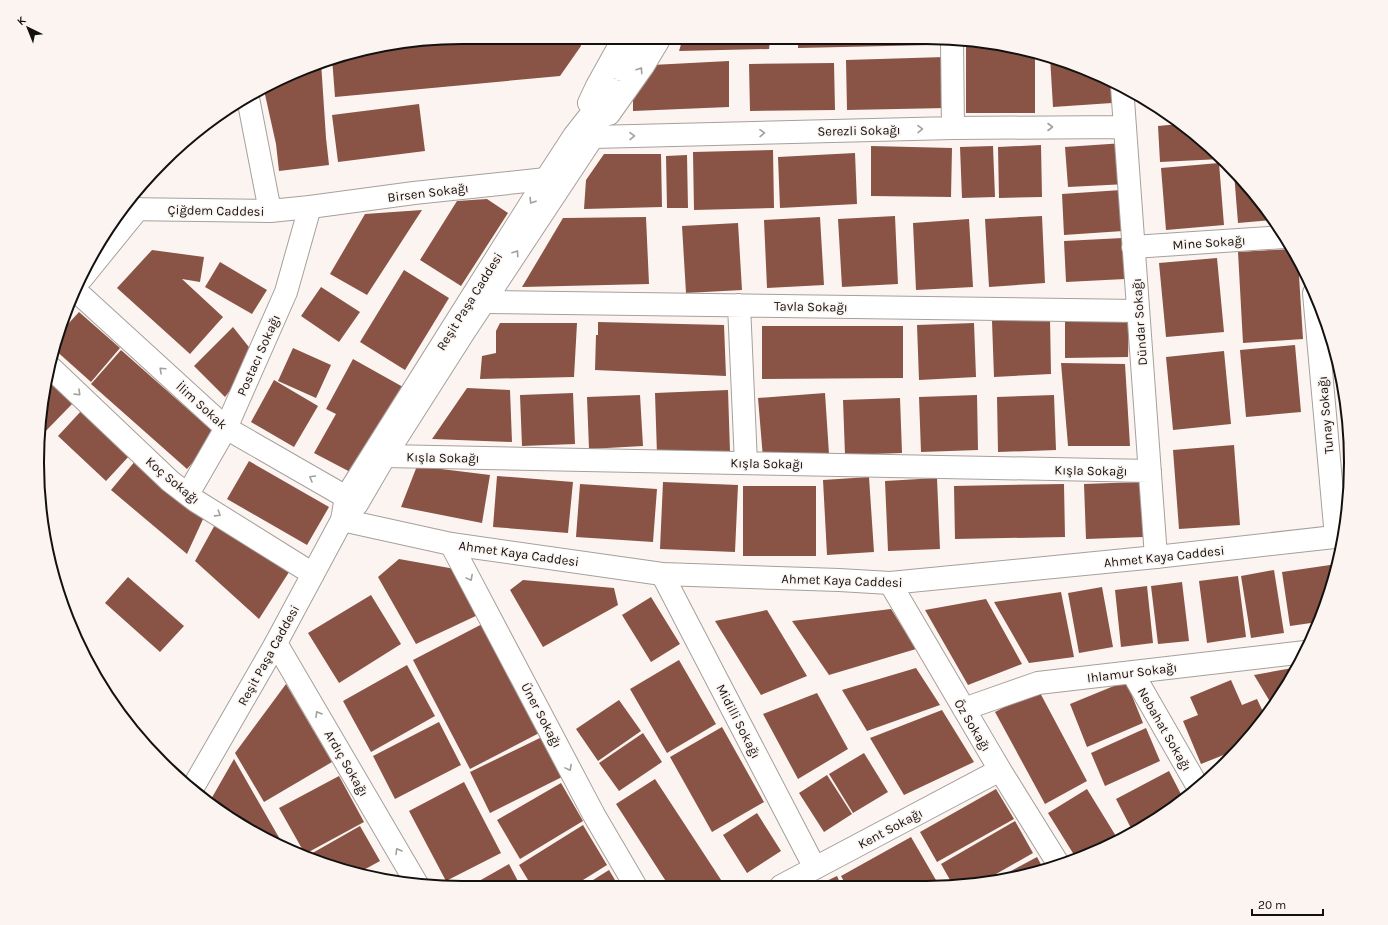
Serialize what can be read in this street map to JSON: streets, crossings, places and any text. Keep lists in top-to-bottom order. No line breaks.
{"streets":{"street":["Serezli Sokağı","Birsen Sokağı","Çiğdem Caddesi","Mine Sokağı","Reşit Paşa Caddesi","Tavla Sokağı","Dündar Sokağı","Postacı Sokağı","İlim Sokak","Tunay Sokağı","Kışla Sokağı","Koç Sokağı","Ahmet Kaya Caddesi","Ihlamur Sokağı","Üner Sokağı","Midilli Sokağı","Öz Sokağı","Nebahat Sokağı","Ardıç Sokağı","Kent Sokağı"]},"crossings":[["Serezli Sokağı","Reşit Paşa Caddesi"],["Serezli Sokağı","Dündar Sokağı"],["Birsen Sokağı","Çiğdem Caddesi"],["Birsen Sokağı","Reşit Paşa Caddesi"],["Birsen Sokağı","Postacı Sokağı"],["Çiğdem Caddesi","Postacı Sokağı"],["Mine Sokağı","Dündar Sokağı"],["Reşit Paşa Caddesi","Tavla Sokağı"],["Reşit Paşa Caddesi","İlim Sokak"],["Reşit Paşa Caddesi","Kışla Sokağı"],["Reşit Paşa Caddesi","Koç Sokağı"],["Reşit Paşa Caddesi","Ahmet Kaya Caddesi"],["Reşit Paşa Caddesi","Ardıç Sokağı"],["Tavla Sokağı","Dündar Sokağı"],["Dündar Sokağı","Kışla Sokağı"],["Dündar Sokağı","Ahmet Kaya Caddesi"],["Postacı Sokağı","İlim Sokak"],["Postacı Sokağı","Koç Sokağı"],["Ahmet Kaya Caddesi","Üner Sokağı"],["Ahmet Kaya Caddesi","Midilli Sokağı"],["Ahmet Kaya Caddesi","Öz Sokağı"],["Ihlamur Sokağı","Öz Sokağı"],["Ihlamur Sokağı","Nebahat Sokağı"],["Midilli Sokağı","Kent Sokağı"],["Öz Sokağı","Kent Sokağı"]],"one_way":["Serezli Sokağı","İlim Sokak","Koç Sokağı","Üner Sokağı","Ardıç Sokağı"],"scale_bar":"20 m","north":"top left"}
